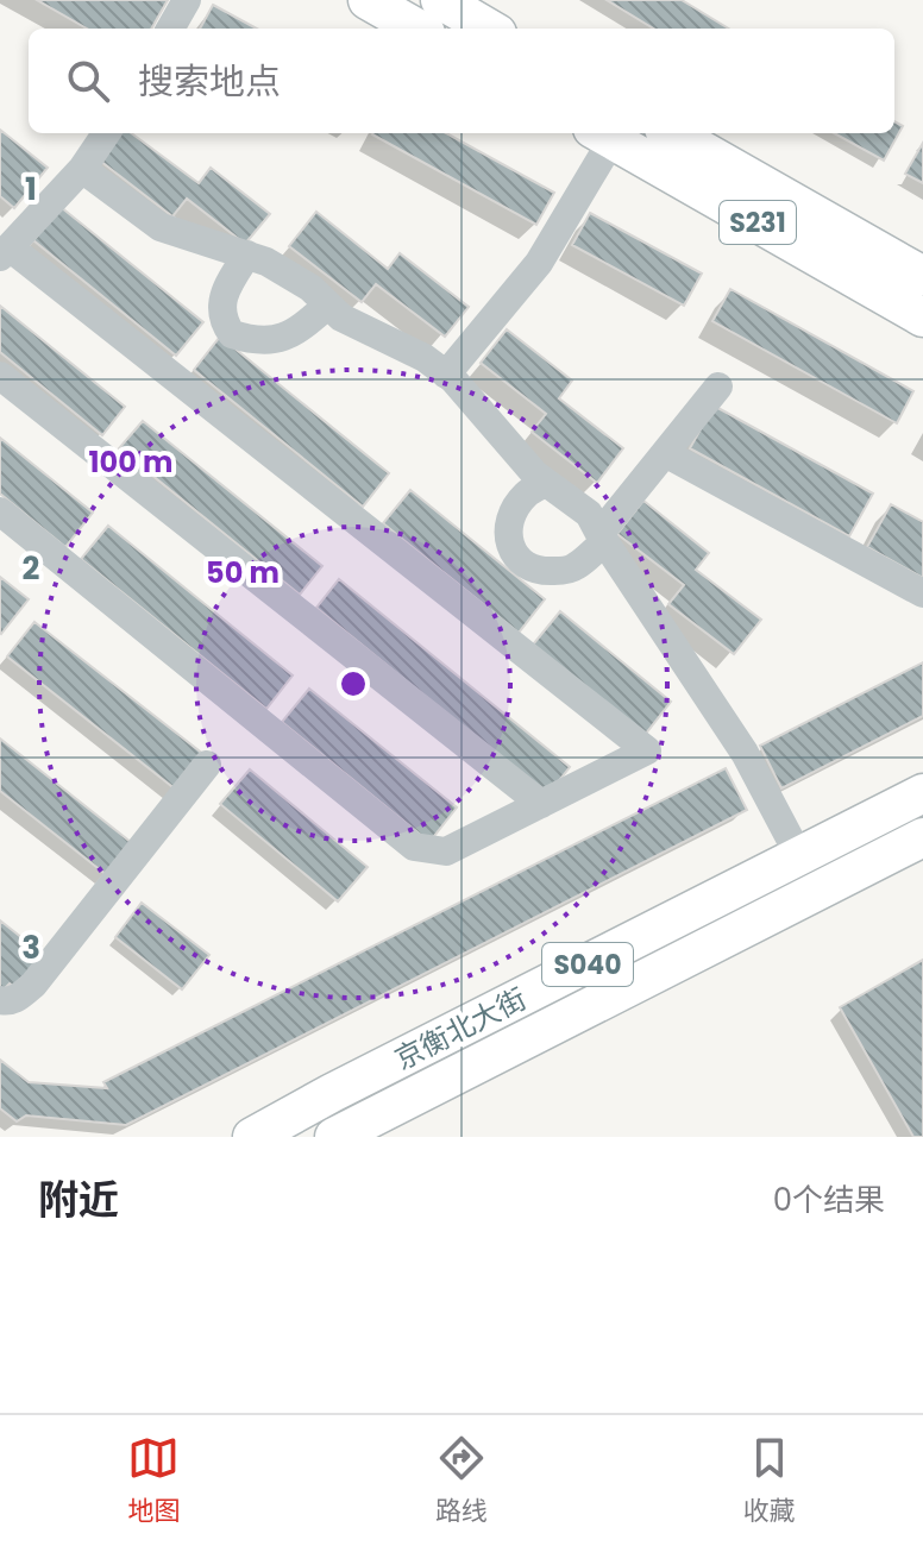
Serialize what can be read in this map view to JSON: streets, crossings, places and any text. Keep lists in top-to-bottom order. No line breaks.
{"streets":{"main road":["S231","S040","京衡北大街"]},"page":{"search":"搜索地点","heading":["附近","0个结果"],"nav":["地图","路线","收藏"]},"grid":{"rows":["1","2","3"]},"rings":["100 m","50 m"]}
